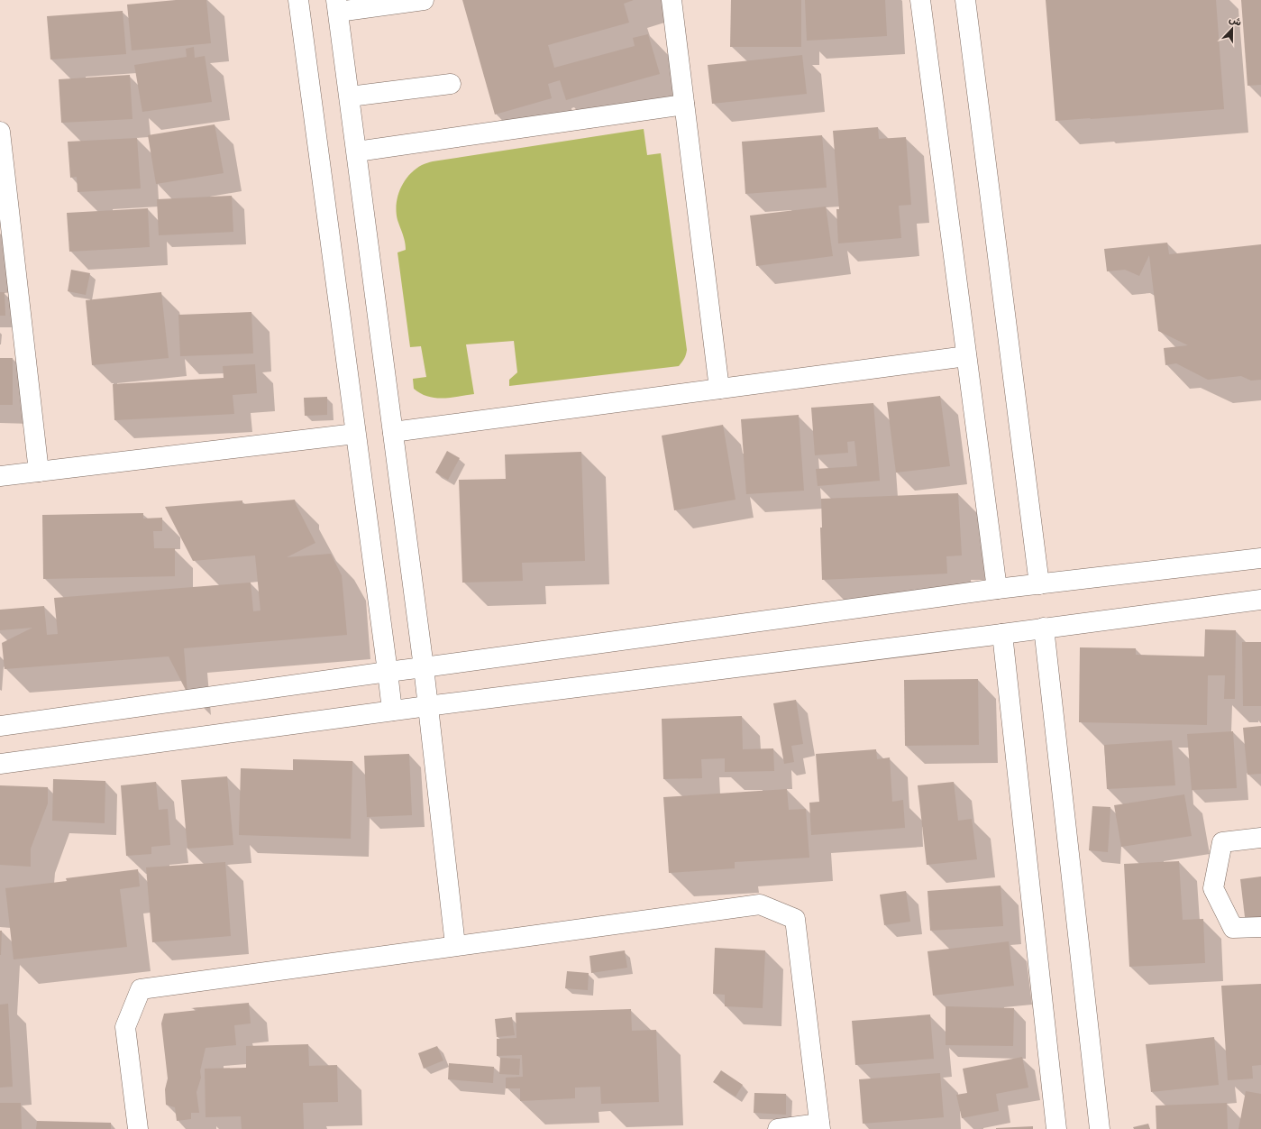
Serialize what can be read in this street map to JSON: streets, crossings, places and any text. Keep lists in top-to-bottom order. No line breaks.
{"north":"top"}
